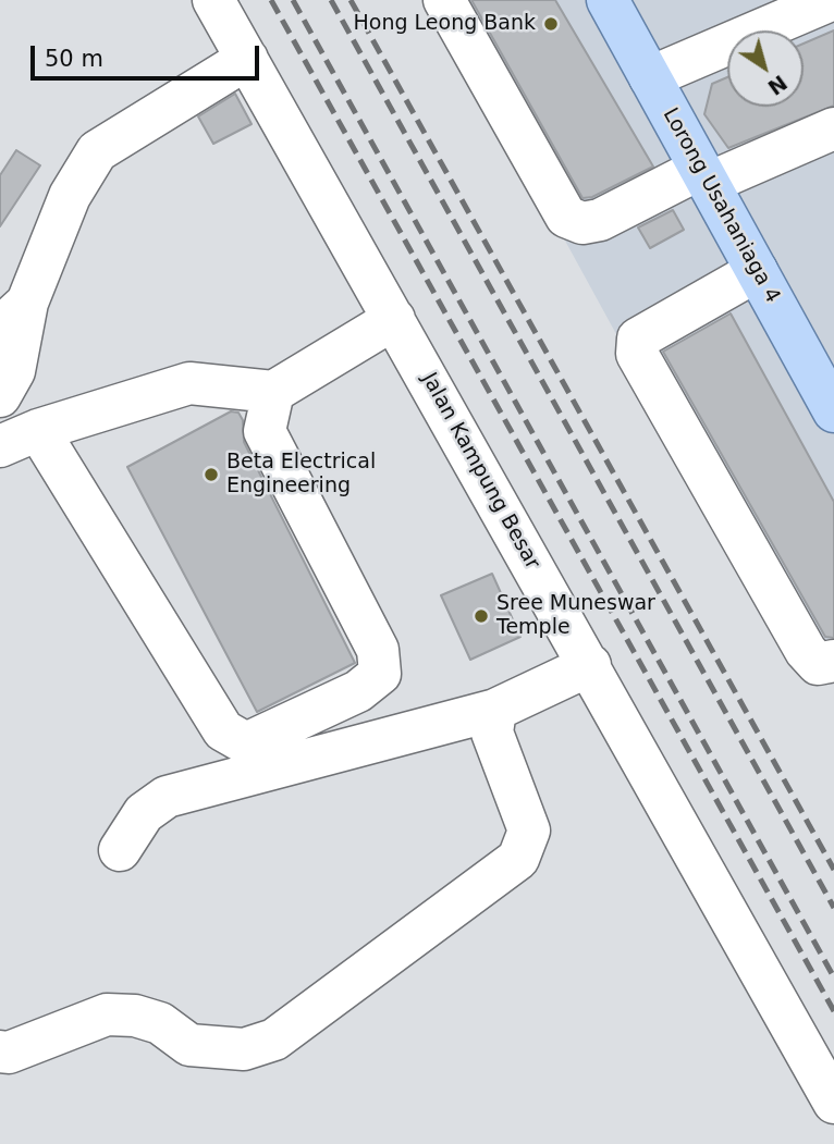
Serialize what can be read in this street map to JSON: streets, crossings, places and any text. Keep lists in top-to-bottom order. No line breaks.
{"streets":{"main road":["Lorong Usahaniaga 4"],"street":["Jalan Kampung Besar"]},"places":["Hong Leong Bank","Beta Electrical Engineering","Sree Muneswar Temple"],"scale_bar":"50 m","north":"bottom right"}
